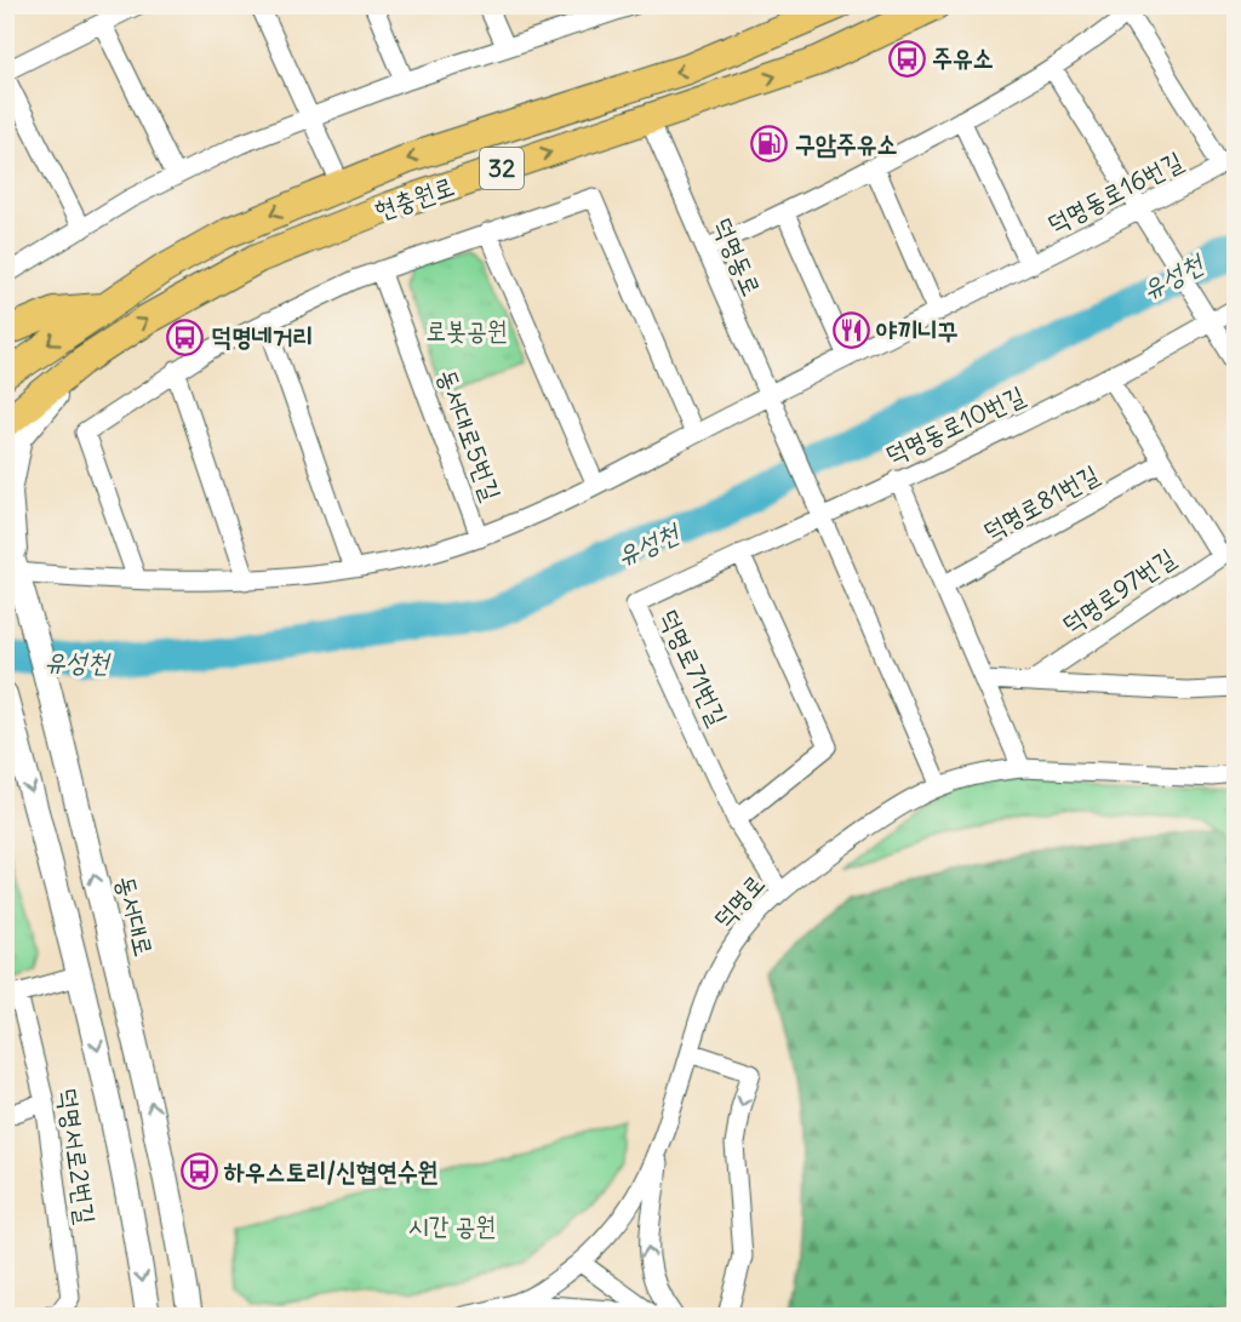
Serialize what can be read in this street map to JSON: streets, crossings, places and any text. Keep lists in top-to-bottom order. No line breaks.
{"streets":{"main road":["32","현충원로"],"street":["덕명동로16번길","덕명동로","덕명동로10번길","동서대로5번길","덕명로81번길","덕명로97번길","덕명로71번길","덕명로","동서대로","덕명서로2번길"]},"crossings":[["덕명동로16번길","덕명동로"],["덕명동로16번길","동서대로5번길"],["현충원로","덕명동로"],["덕명동로","덕명동로10번길"],["덕명동로","동서대로5번길"],["덕명동로","덕명로71번길"],["덕명동로10번길","덕명로71번길"],["동서대로5번길","동서대로"],["덕명로71번길","덕명로"]],"water":["유성천"],"parks":["로봇공원","시간 공원"],"places":{"bus stop":["주유소","덕명네거리","하우스토리/신협연수원"],"fuel station":["구암주유소"],"restaurant":["야끼니꾸"]}}
